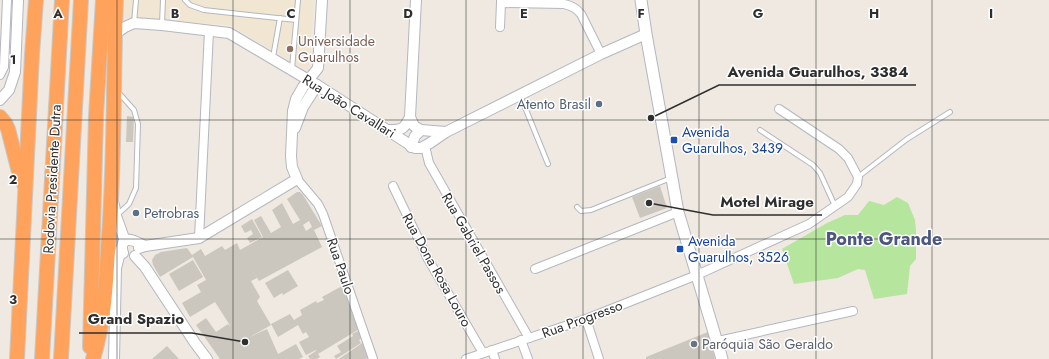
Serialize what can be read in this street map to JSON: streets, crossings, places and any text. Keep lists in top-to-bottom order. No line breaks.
{"streets":{"highway":["Rodovia Presidente Dutra"],"street":["Rua João Cavallari","Rua Gabriel Passos","Rua Paulo","Rua Dona Rosa Louro","Rua Progresso"]},"crossings":[["Rua João Cavallari","Rua Gabriel Passos"],["Rua Gabriel Passos","Rua Progresso"],["Rua Dona Rosa Louro","Rua Progresso"]],"districts":["Ponte Grande"],"places":{"other":["Universidade Guarulhos","Atento Brasil","Avenida Guarulhos, 3384","Motel Mirage","Petrobras","Grand Spazio","Paróquia São Geraldo"],"transit":["Avenida Guarulhos, 3439","Avenida Guarulhos, 3526"]},"grid":{"columns":["A","B","C","D","E","F","G","H","I"],"rows":["1","2","3"]}}
